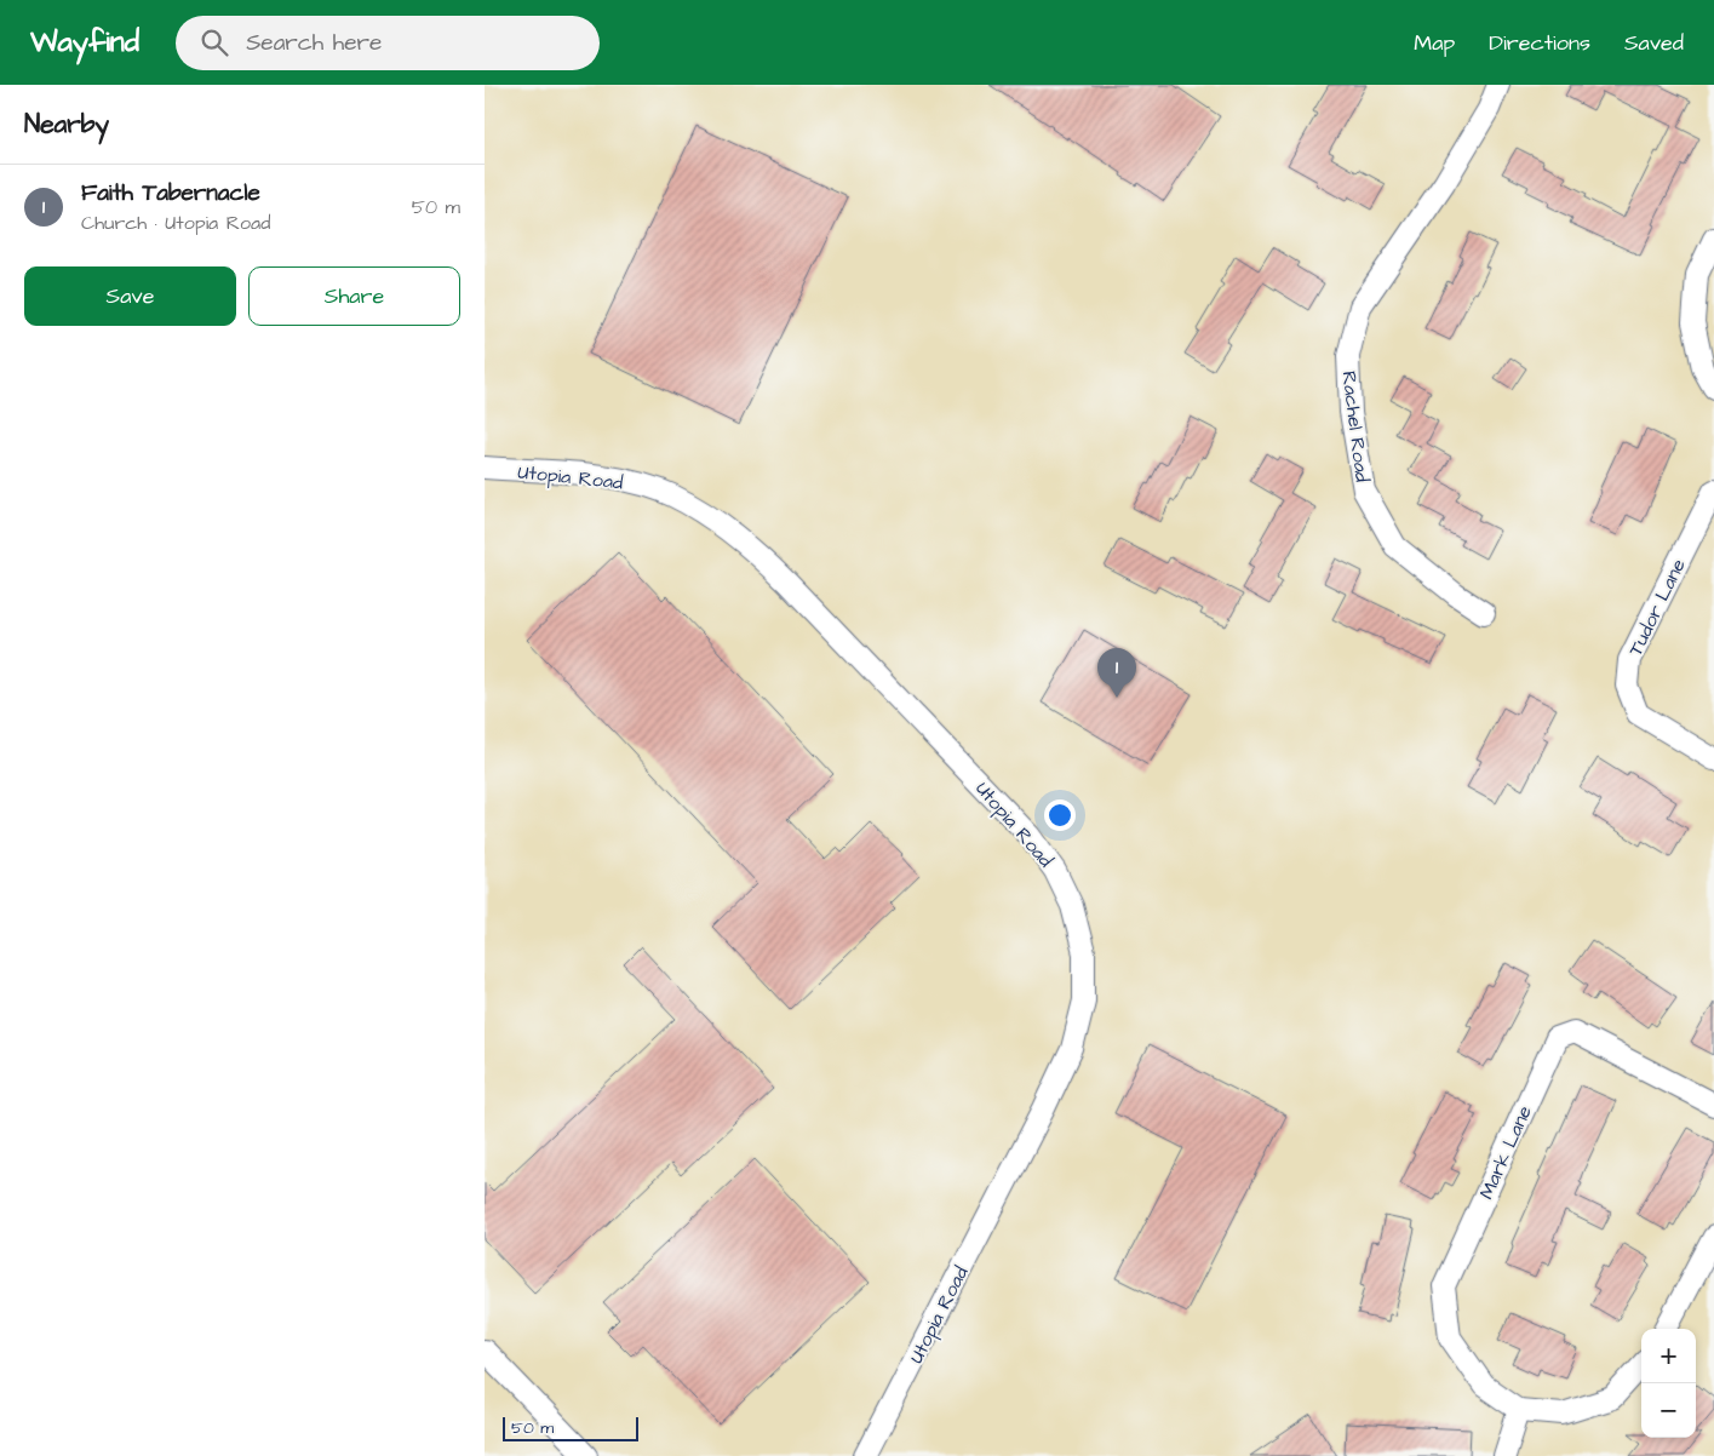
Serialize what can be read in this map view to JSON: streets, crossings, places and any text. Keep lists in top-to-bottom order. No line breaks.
{"streets":{"street":["Rachel Road","Utopia Road","Tudor Lane","Mark Lane"]},"scale_bar":"50 m","page":{"header":"Wayfind","search":"Search here","nav":["Map","Directions","Saved"],"heading":"Nearby","list":[{"mark":"1","name":"Faith Tabernacle","note":"Church · Utopia Road","value":"50 m"}],"buttons":["Save","Share"],"pins":"1","map_buttons":["+","−"],"scale":"50 m"}}
